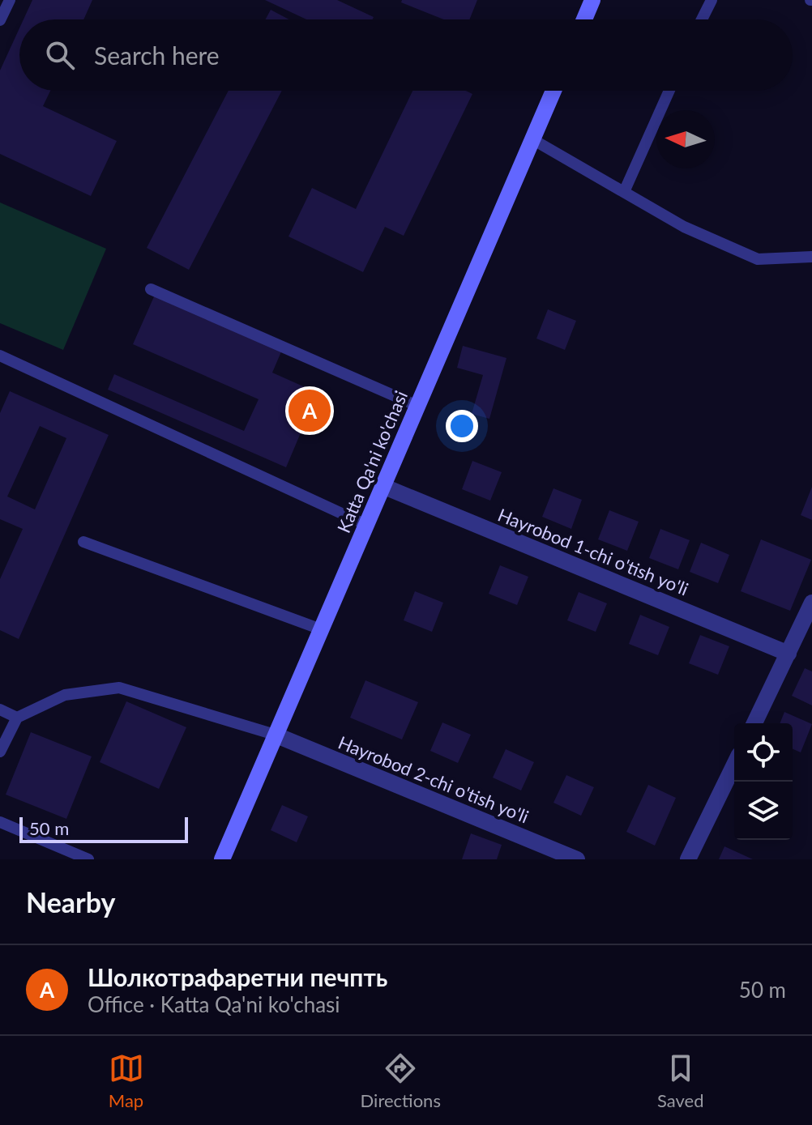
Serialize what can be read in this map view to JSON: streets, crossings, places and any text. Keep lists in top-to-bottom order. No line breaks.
{"streets":{"main road":["Katta Qa'ni ko'chasi"],"street":["Hayrobod 1-chi o'tish yo'li","Hayrobod 2-chi o'tish yo'li"]},"crossings":[["Katta Qa'ni ko'chasi","Hayrobod 1-chi o'tish yo'li"],["Katta Qa'ni ko'chasi","Hayrobod 2-chi o'tish yo'li"]],"scale_bar":"50 m","north":"left","page":{"search":"Search here","pins":"A","scale":"50 m","heading":"Nearby","list":[{"mark":"A","name":"Шолкотрафаретни печпть","note":"Office · Katta Qa'ni ko'chasi","value":"50 m"}],"nav":["Map","Directions","Saved"]}}
